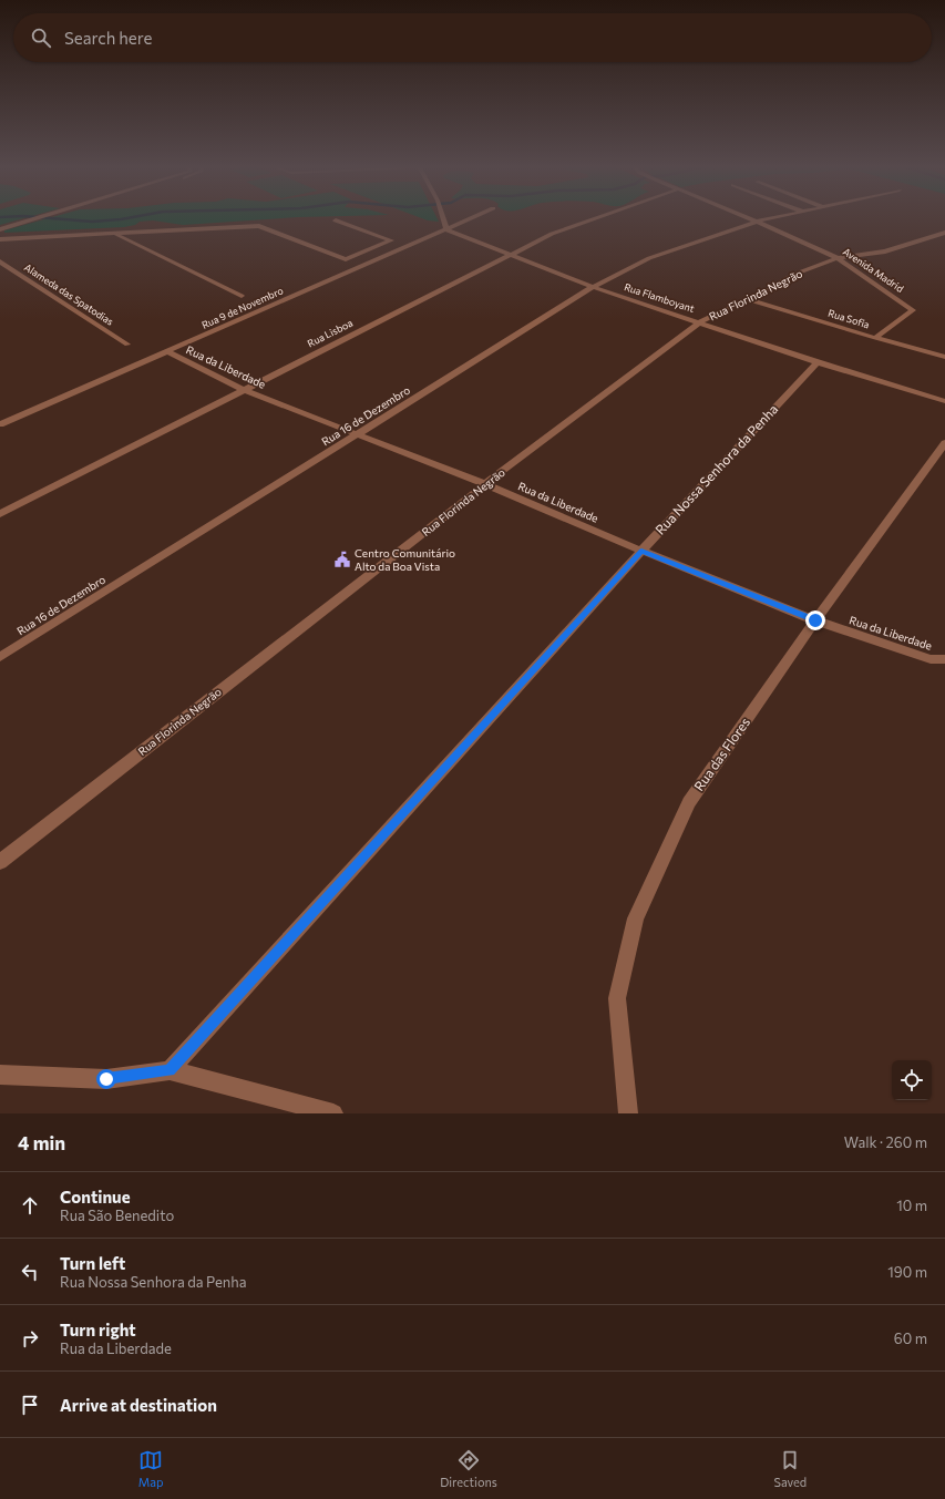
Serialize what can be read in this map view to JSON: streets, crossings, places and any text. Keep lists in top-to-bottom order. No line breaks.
{"streets":{"street":["Avenida Madrid","Alameda das Spatodias","Rua Florinda Negrão","Rua Flamboyant","Rua 9 de Novembro","Rua Sofia","Rua Lisboa","Rua da Liberdade","Rua 16 de Dezembro","Rua Nossa Senhora da Penha","Rua das Flores"]},"crossings":[["Avenida Madrid","Rua Florinda Negrão"],["Avenida Madrid","Rua Sofia"],["Avenida Madrid","Rua 16 de Dezembro"],["Rua Florinda Negrão","Rua Flamboyant"],["Rua Florinda Negrão","Rua Sofia"],["Rua Florinda Negrão","Rua da Liberdade"],["Rua Flamboyant","Rua 9 de Novembro"],["Rua Flamboyant","Rua Lisboa"],["Rua Flamboyant","Rua 16 de Dezembro"],["Rua Flamboyant","Rua Nossa Senhora da Penha"],["Rua 9 de Novembro","Rua da Liberdade"],["Rua Lisboa","Rua da Liberdade"],["Rua da Liberdade","Rua 16 de Dezembro"],["Rua da Liberdade","Rua Nossa Senhora da Penha"],["Rua da Liberdade","Rua das Flores"]],"places":{"public building":["Centro Comunitário Alto da Boa Vista"]},"page":{"search":"Search here","heading":["4 min","Walk · 260 m"],"list":[["Continue","Rua São Benedito","10 m"],["Turn left","Rua Nossa Senhora da Penha","190 m"],["Turn right","Rua da Liberdade","60 m"],"Arrive at destination"],"nav":["Map","Directions","Saved"]}}
